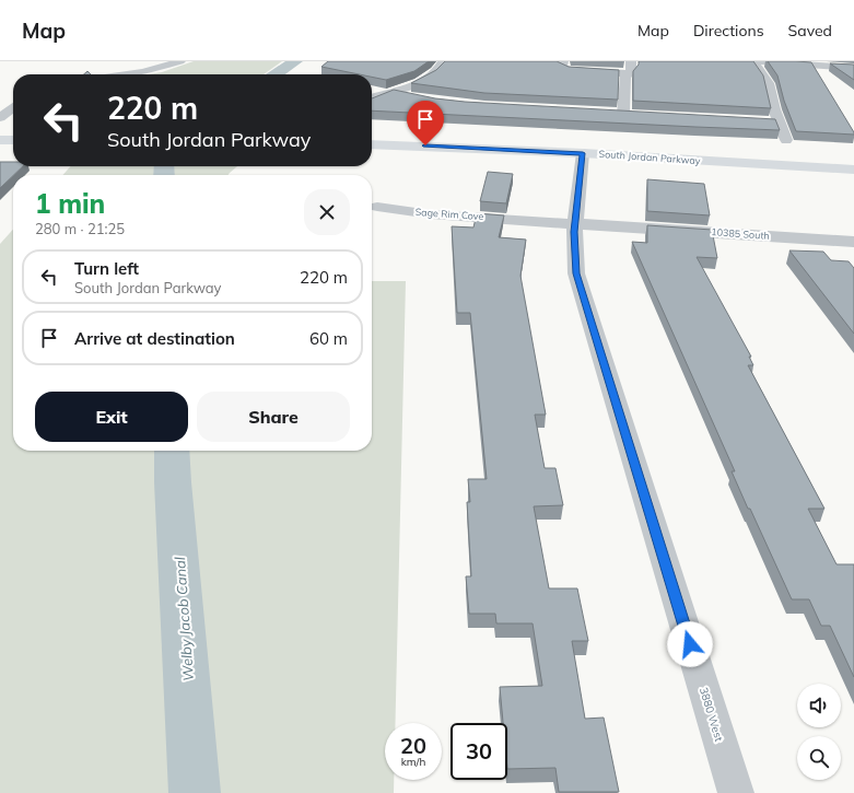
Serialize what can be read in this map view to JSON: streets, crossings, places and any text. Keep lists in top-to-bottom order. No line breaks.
{"streets":{"main road":["South Jordan Parkway"],"street":["Sage Rim Cove","10385 South","3880 West"]},"crossings":[["South Jordan Parkway","3880 West"],["Sage Rim Cove","10385 South"],["Sage Rim Cove","3880 West"],["10385 South","3880 West"]],"water":["Welby Jacob Canal"],"page":{"header":"Map","nav":["Map","Directions","Saved"],"turn":["220 m","South Jordan Parkway"],"heading":["1 min","280 m · 21:25"],"list":[{"name":"Turn left","note":"South Jordan Parkway","value":"220 m"},{"name":"Arrive at destination","value":"60 m"}],"buttons":["Exit","Share"],"speed":"20 km/h","limit":"30"}}
